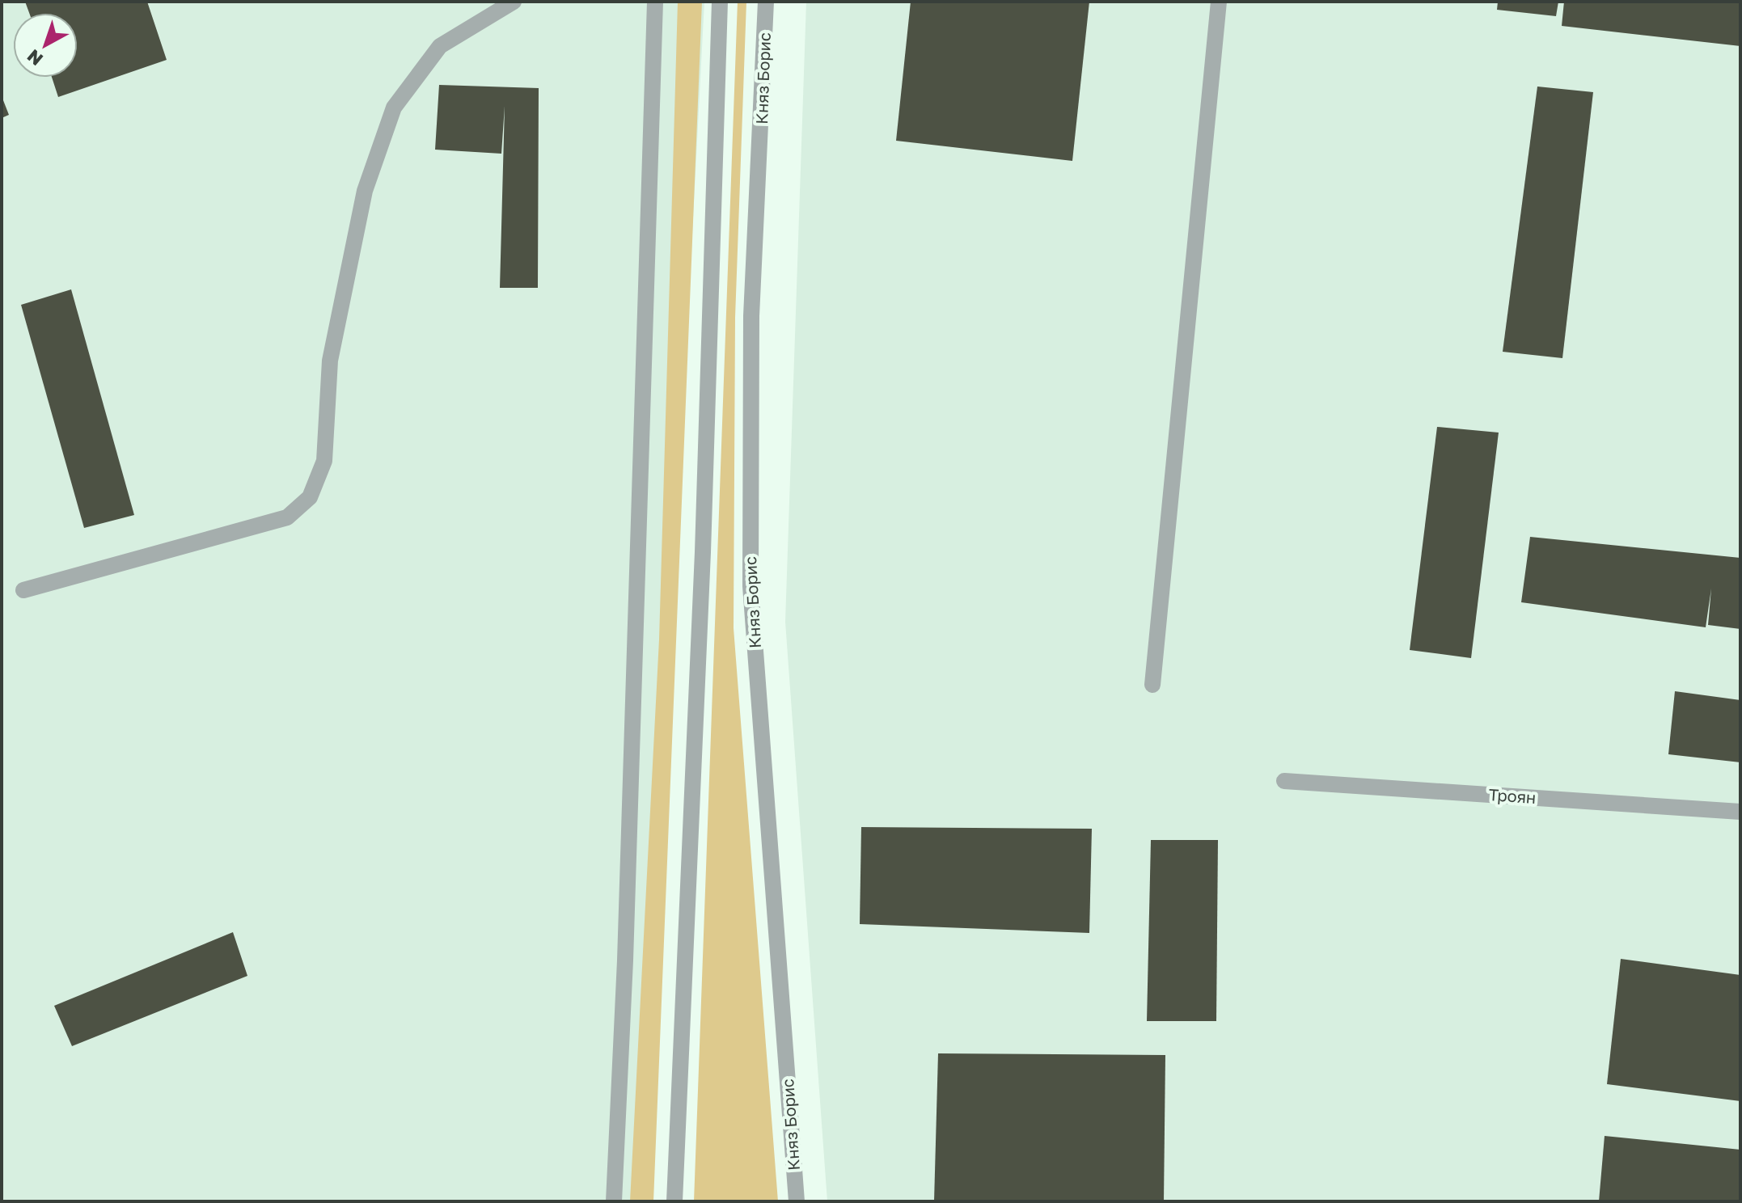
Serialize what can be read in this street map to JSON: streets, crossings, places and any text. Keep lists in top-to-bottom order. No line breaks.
{"streets":{"street":["Княз Борис","Троян"]},"north":"bottom left"}
